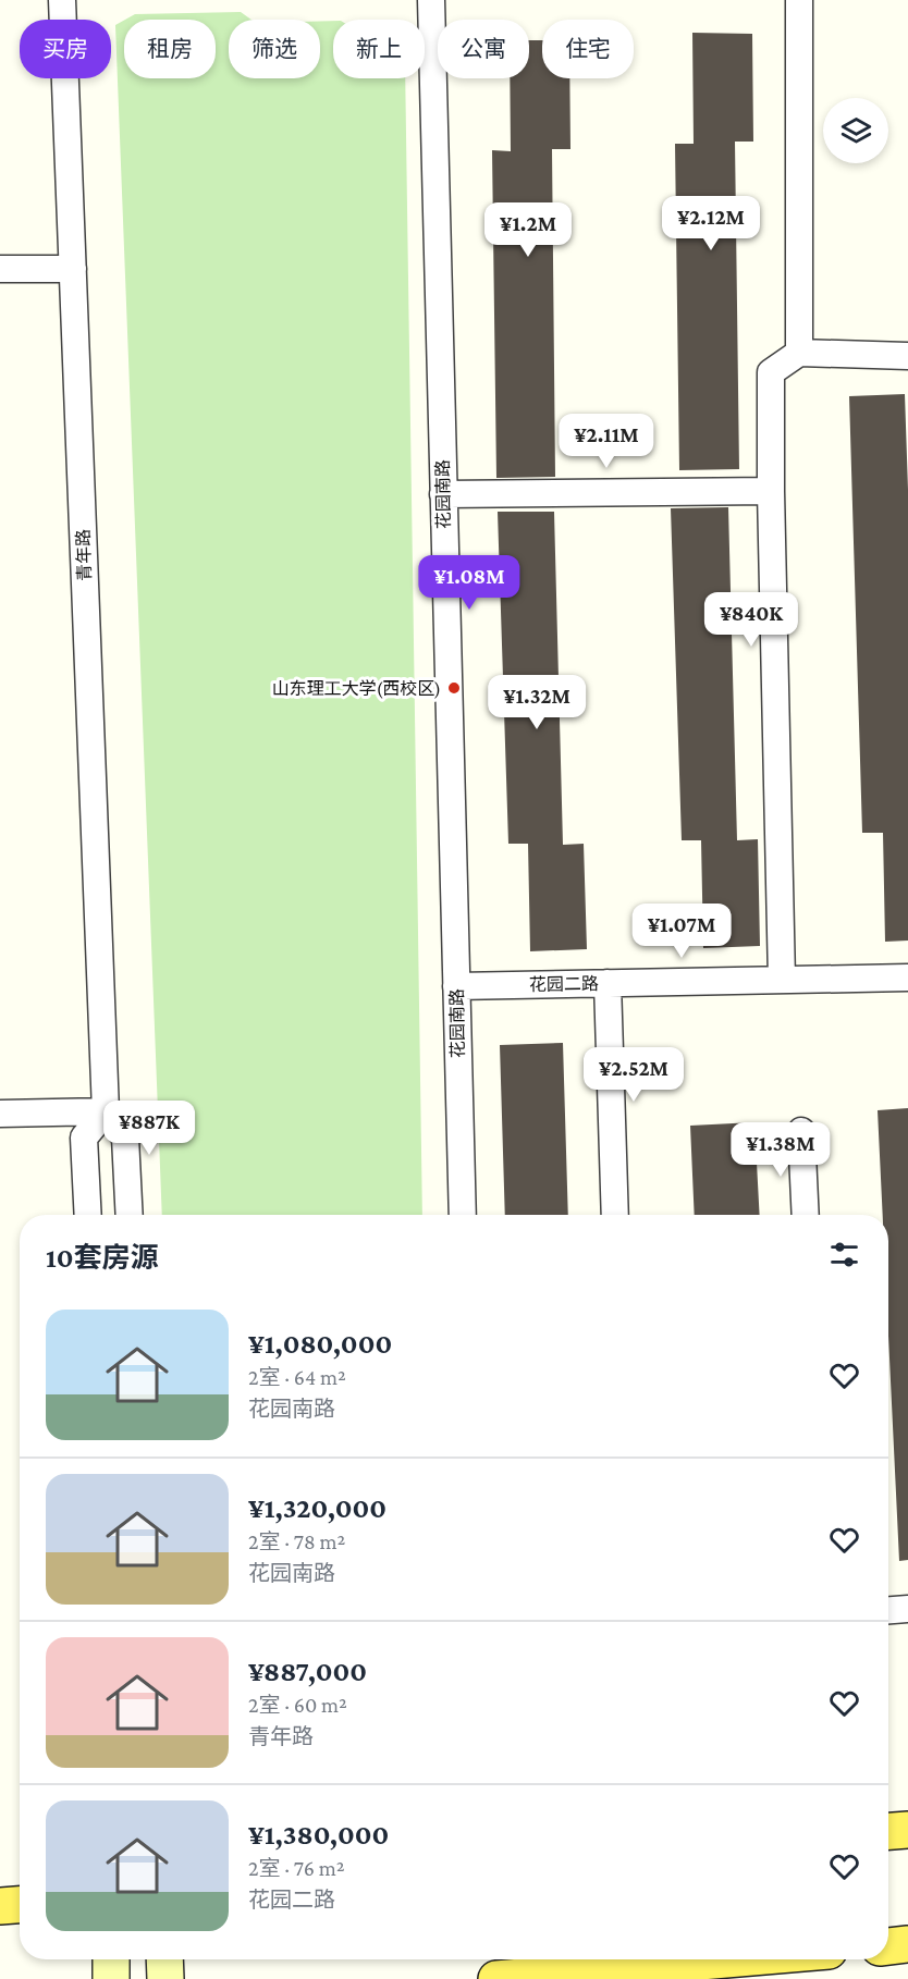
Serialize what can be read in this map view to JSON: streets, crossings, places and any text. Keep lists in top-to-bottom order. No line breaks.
{"streets":{"street":["花园南路","青年路","花园二路"]},"crossings":[["花园南路","花园二路"]],"places":["山东理工大学(西校区)"],"page":{"chip":["买房","租房","筛选","新上","公寓","住宅"],"price":["¥2.12M","¥1.2M","¥2.11M","¥1.08M","¥840K","¥1.32M","¥1.07M","¥2.52M","¥887K","¥1.38M"],"heading":"10套房源","list":[{"name":"¥1,080,000","note":"2室 · 64 m² · 花园南路"},{"name":"¥1,320,000","note":"2室 · 78 m² · 花园南路"},{"name":"¥887,000","note":"2室 · 60 m² · 青年路"},{"name":"¥1,380,000","note":"2室 · 76 m² · 花园二路"}]}}
